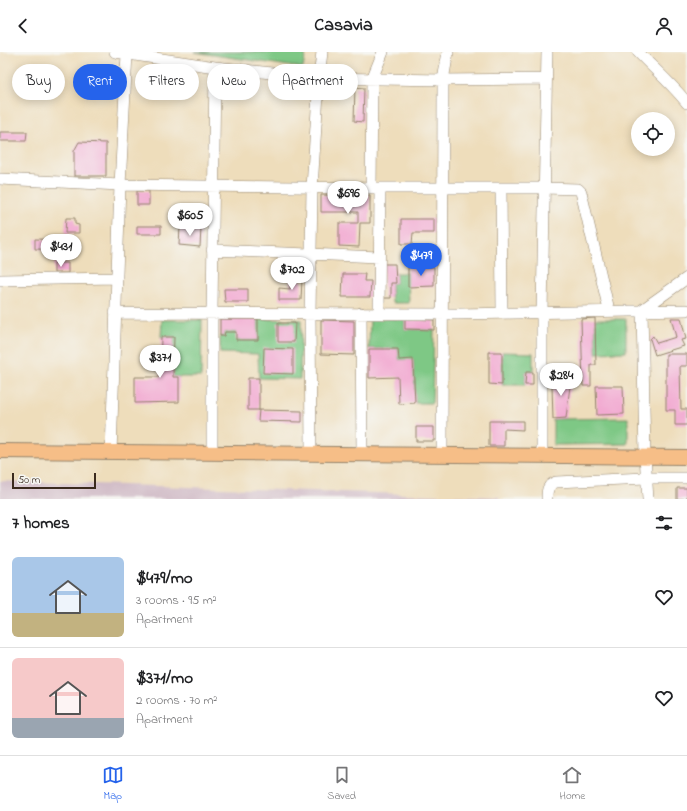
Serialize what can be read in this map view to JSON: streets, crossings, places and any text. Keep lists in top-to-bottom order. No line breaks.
{"scale_bar":"50 m","page":{"header":"Casavia","chip":["Buy","Rent","Filters","New","Apartment"],"price":["$696","$605","$431","$479","$702","$371","$284"],"scale":"50 m","heading":"7 homes","list":[{"name":"$479/mo","note":"3 rooms · 95 m² · Apartment"},{"name":"$371/mo","note":"2 rooms · 70 m² · Apartment"}],"tabs":["Map","Saved","Home"]}}
